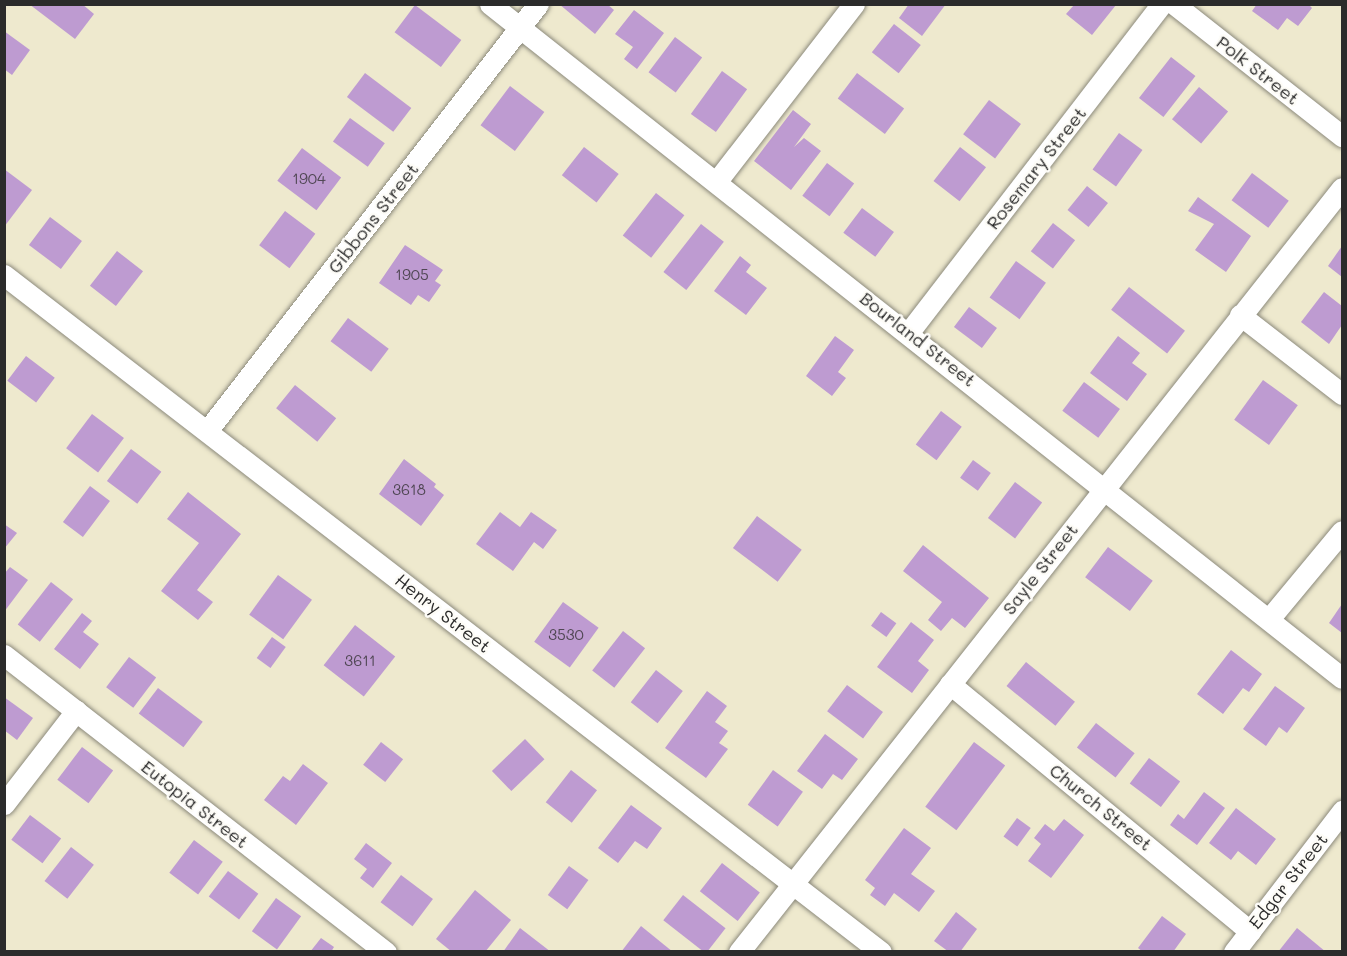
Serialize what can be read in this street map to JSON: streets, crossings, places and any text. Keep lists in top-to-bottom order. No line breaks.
{"streets":{"street":["Polk Street","Rosemary Street","Gibbons Street","Bourland Street","Sayle Street","Henry Street","Eutopia Street","Church Street","Edgar Street"]},"crossings":[["Rosemary Street","Bourland Street"],["Gibbons Street","Bourland Street"],["Gibbons Street","Henry Street"],["Bourland Street","Sayle Street"],["Sayle Street","Henry Street"],["Sayle Street","Church Street"],["Church Street","Edgar Street"]],"house_numbers":["1904","1905","3618","3530","3611"]}
